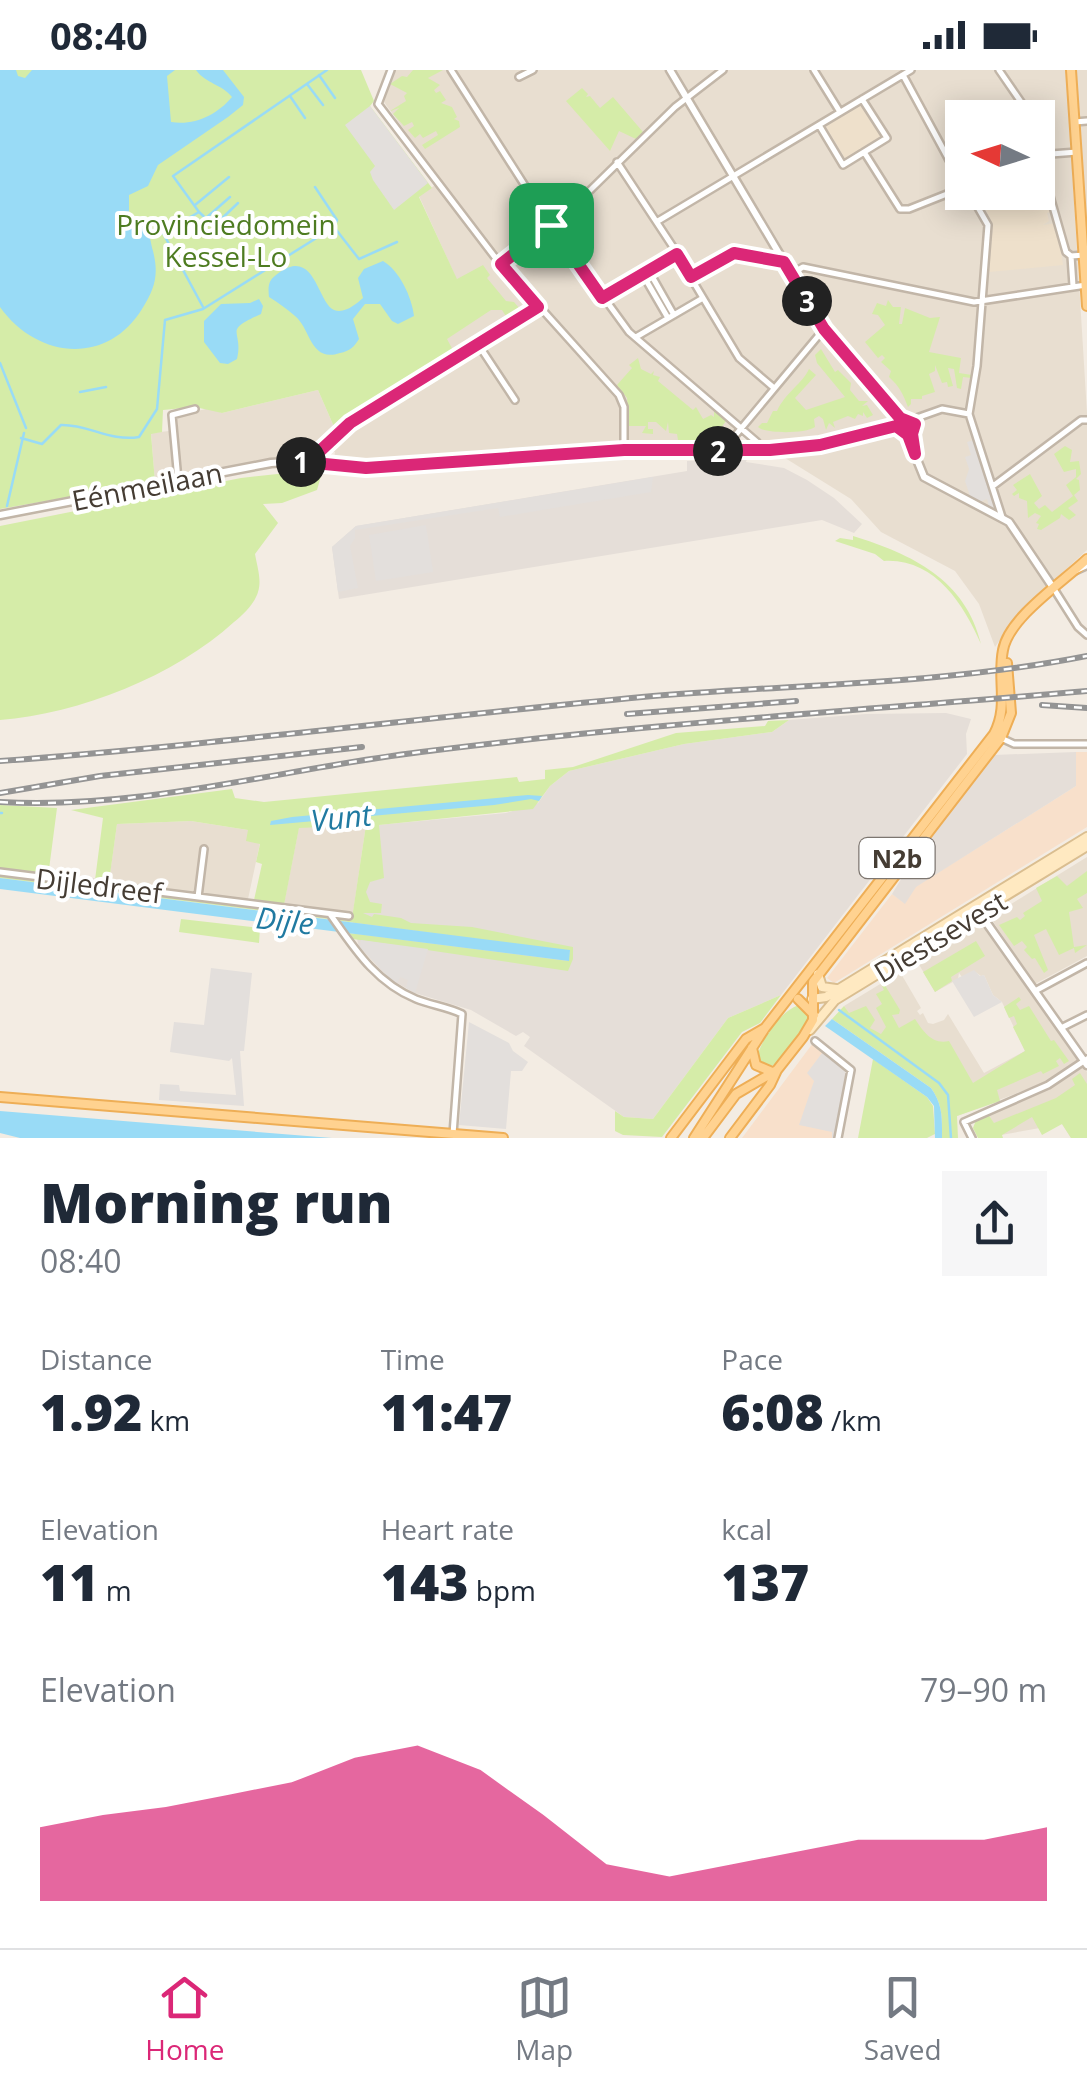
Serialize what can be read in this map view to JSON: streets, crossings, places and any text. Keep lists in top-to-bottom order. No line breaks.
{"streets":{"main road":["N2b","Diestsevest"],"street":["Eénmeilaan","Dijledreef"]},"crossings":[["N2b","Diestsevest"]],"water":["Vunt","Dijle"],"parks":["Provinciedomein Kessel-Lo"],"north":"left","page":{"status":"08:40","pins":["3","2","1"],"heading":["Morning run","08:40"],"stats":[["Distance","1.92 km"],["Time","11:47"],["Pace","6:08 /km"],["Elevation","11 m"],["Heart rate","143 bpm"],["kcal","137"]],"chart":["Elevation","79–90 m"],"tabs":["Home","Map","Saved"]}}
